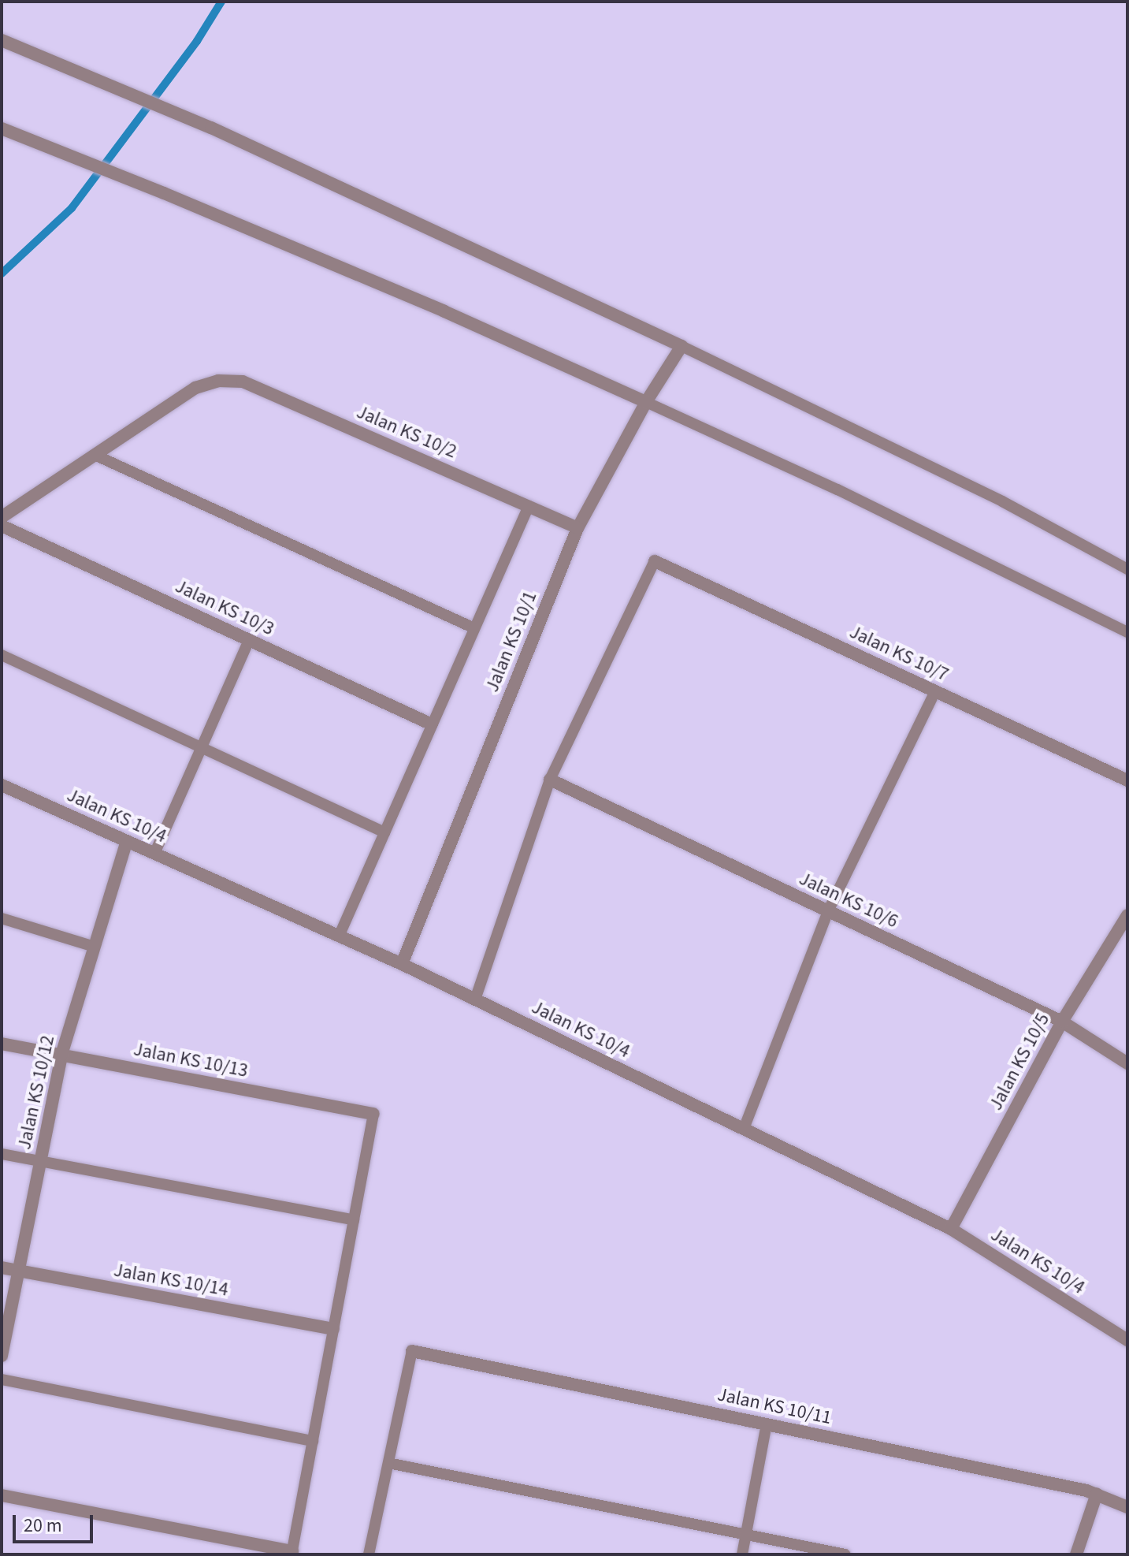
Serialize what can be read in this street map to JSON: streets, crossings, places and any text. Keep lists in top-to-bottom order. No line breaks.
{"streets":{"street":["Jalan KS 10/2","Jalan KS 10/3","Jalan KS 10/1","Jalan KS 10/7","Jalan KS 10/4","Jalan KS 10/6","Jalan KS 10/13","Jalan KS 10/5","Jalan KS 10/12","Jalan KS 10/14","Jalan KS 10/11"]},"crossings":[["Jalan KS 10/2","Jalan KS 10/1"],["Jalan KS 10/1","Jalan KS 10/4"],["Jalan KS 10/4","Jalan KS 10/5"],["Jalan KS 10/4","Jalan KS 10/12"],["Jalan KS 10/6","Jalan KS 10/5"],["Jalan KS 10/13","Jalan KS 10/12"],["Jalan KS 10/12","Jalan KS 10/14"]],"scale_bar":"20 m"}
